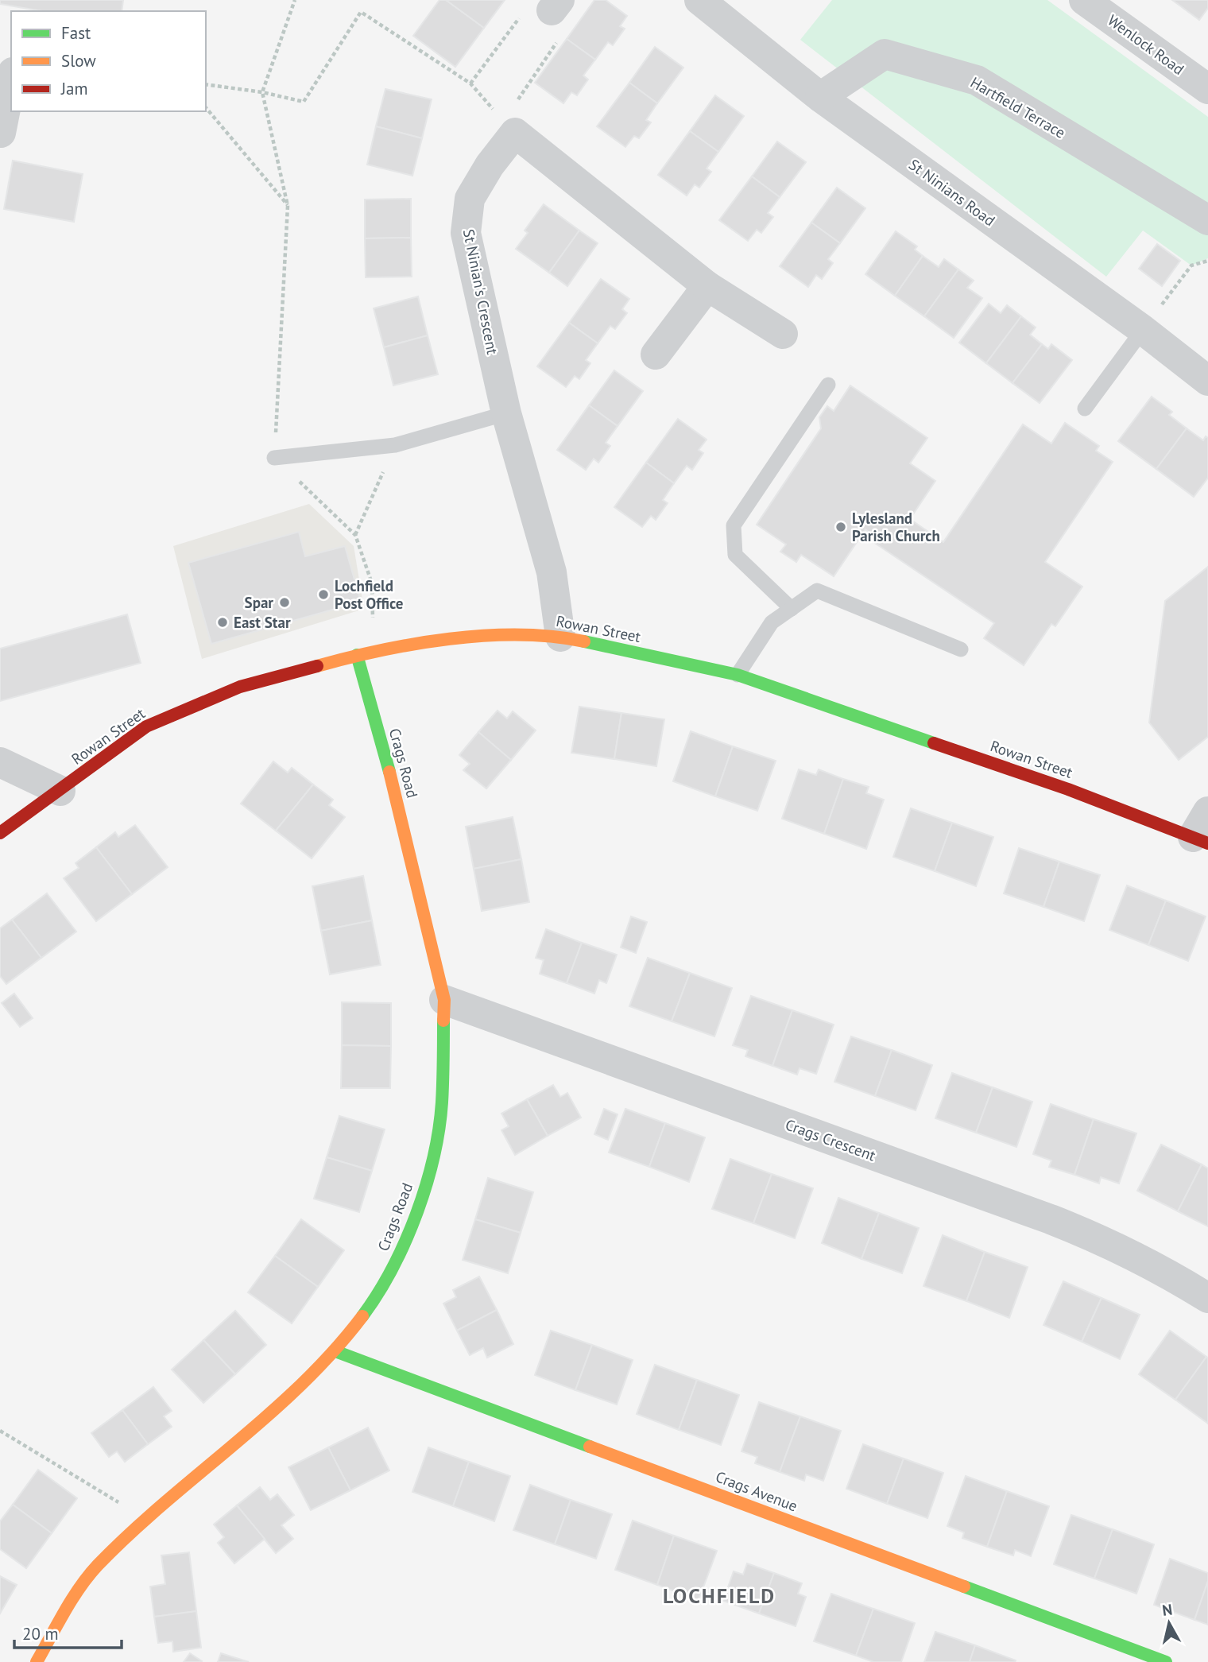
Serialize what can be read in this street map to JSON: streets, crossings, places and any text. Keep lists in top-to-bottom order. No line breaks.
{"streets":{"street":["Wenlock Road","Hartfield Terrace","St Ninians Road","St Ninian's Crescent","Rowan Street","Crags Road","Crags Crescent","Crags Avenue"]},"crossings":[["Hartfield Terrace","St Ninians Road"],["St Ninian's Crescent","Rowan Street"],["Rowan Street","Crags Road"],["Crags Road","Crags Crescent"],["Crags Road","Crags Avenue"]],"districts":["LOCHFIELD"],"places":["Lylesland Parish Church","Lochfield Post Office","Spar","East Star"],"legend":["Fast","Slow","Jam"],"scale_bar":"20 m","north":"top"}
